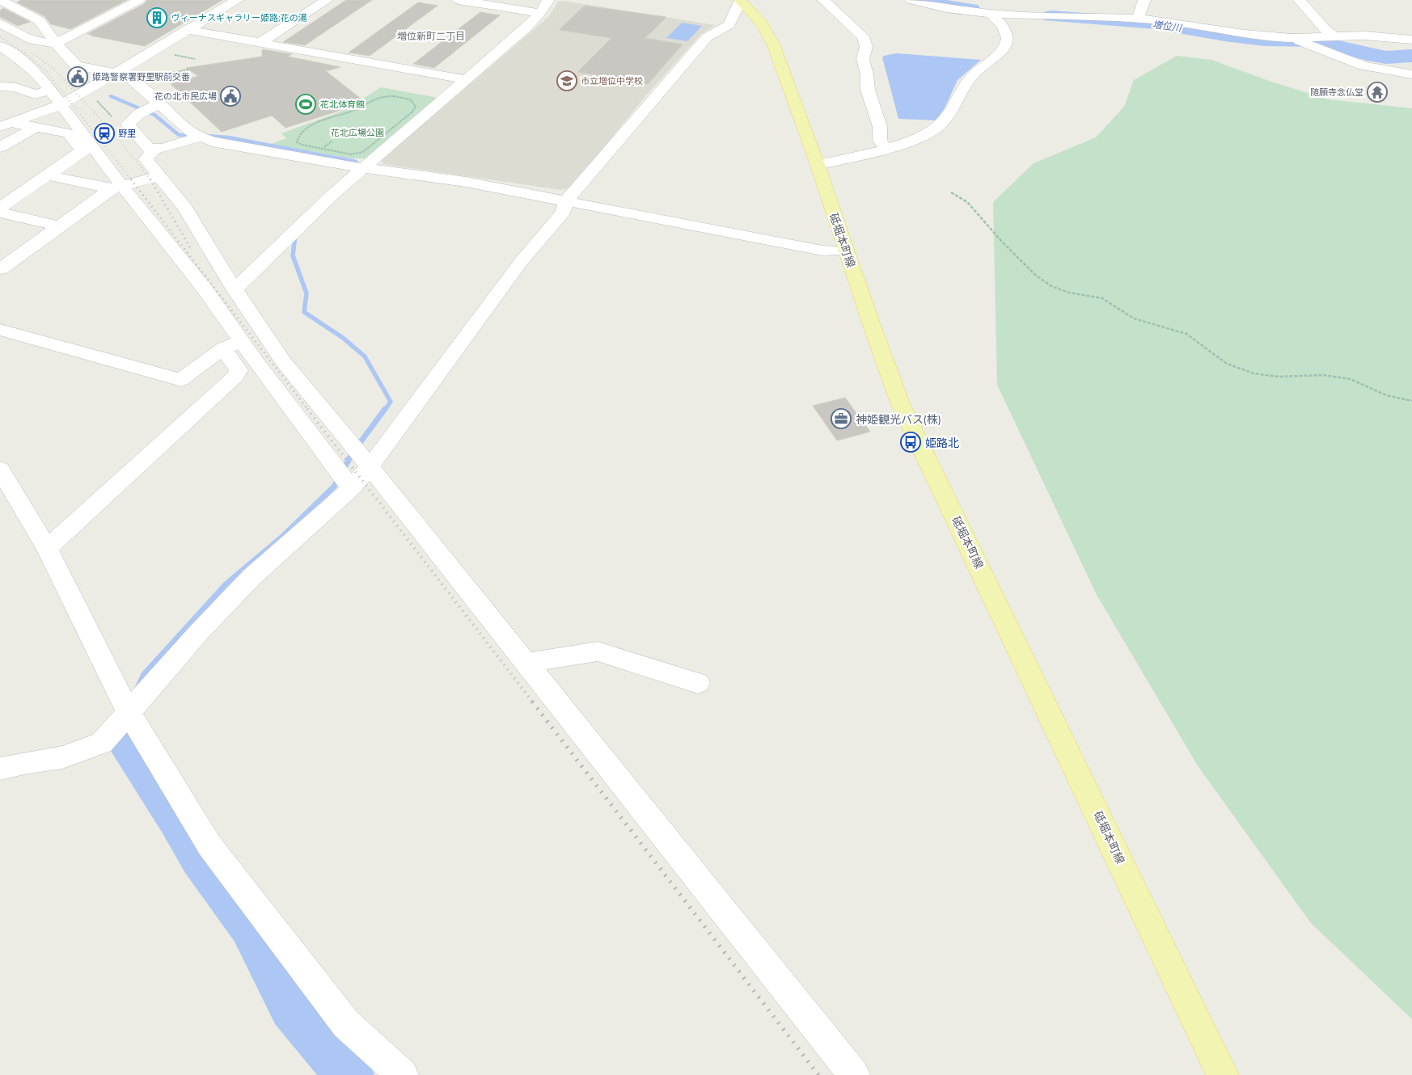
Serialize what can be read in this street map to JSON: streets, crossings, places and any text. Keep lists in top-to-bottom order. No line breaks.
{"streets":{"main road":["砥堀本町線"]},"districts":["増位新町二丁目"],"water":["増位川"],"parks":["花北広場公園"],"places":{"building":["ヴィーナスギャラリー姫路;花の湯"],"public building":["姫路警察署野里駅前交番","花の北市民広場"],"school or university":["市立増位中学校"],"temple":["随願寺念仏堂"],"sports":["花北体育館"],"station":["野里"],"office":["神姫観光バス(株)"],"bus stop":["姫路北"]}}
